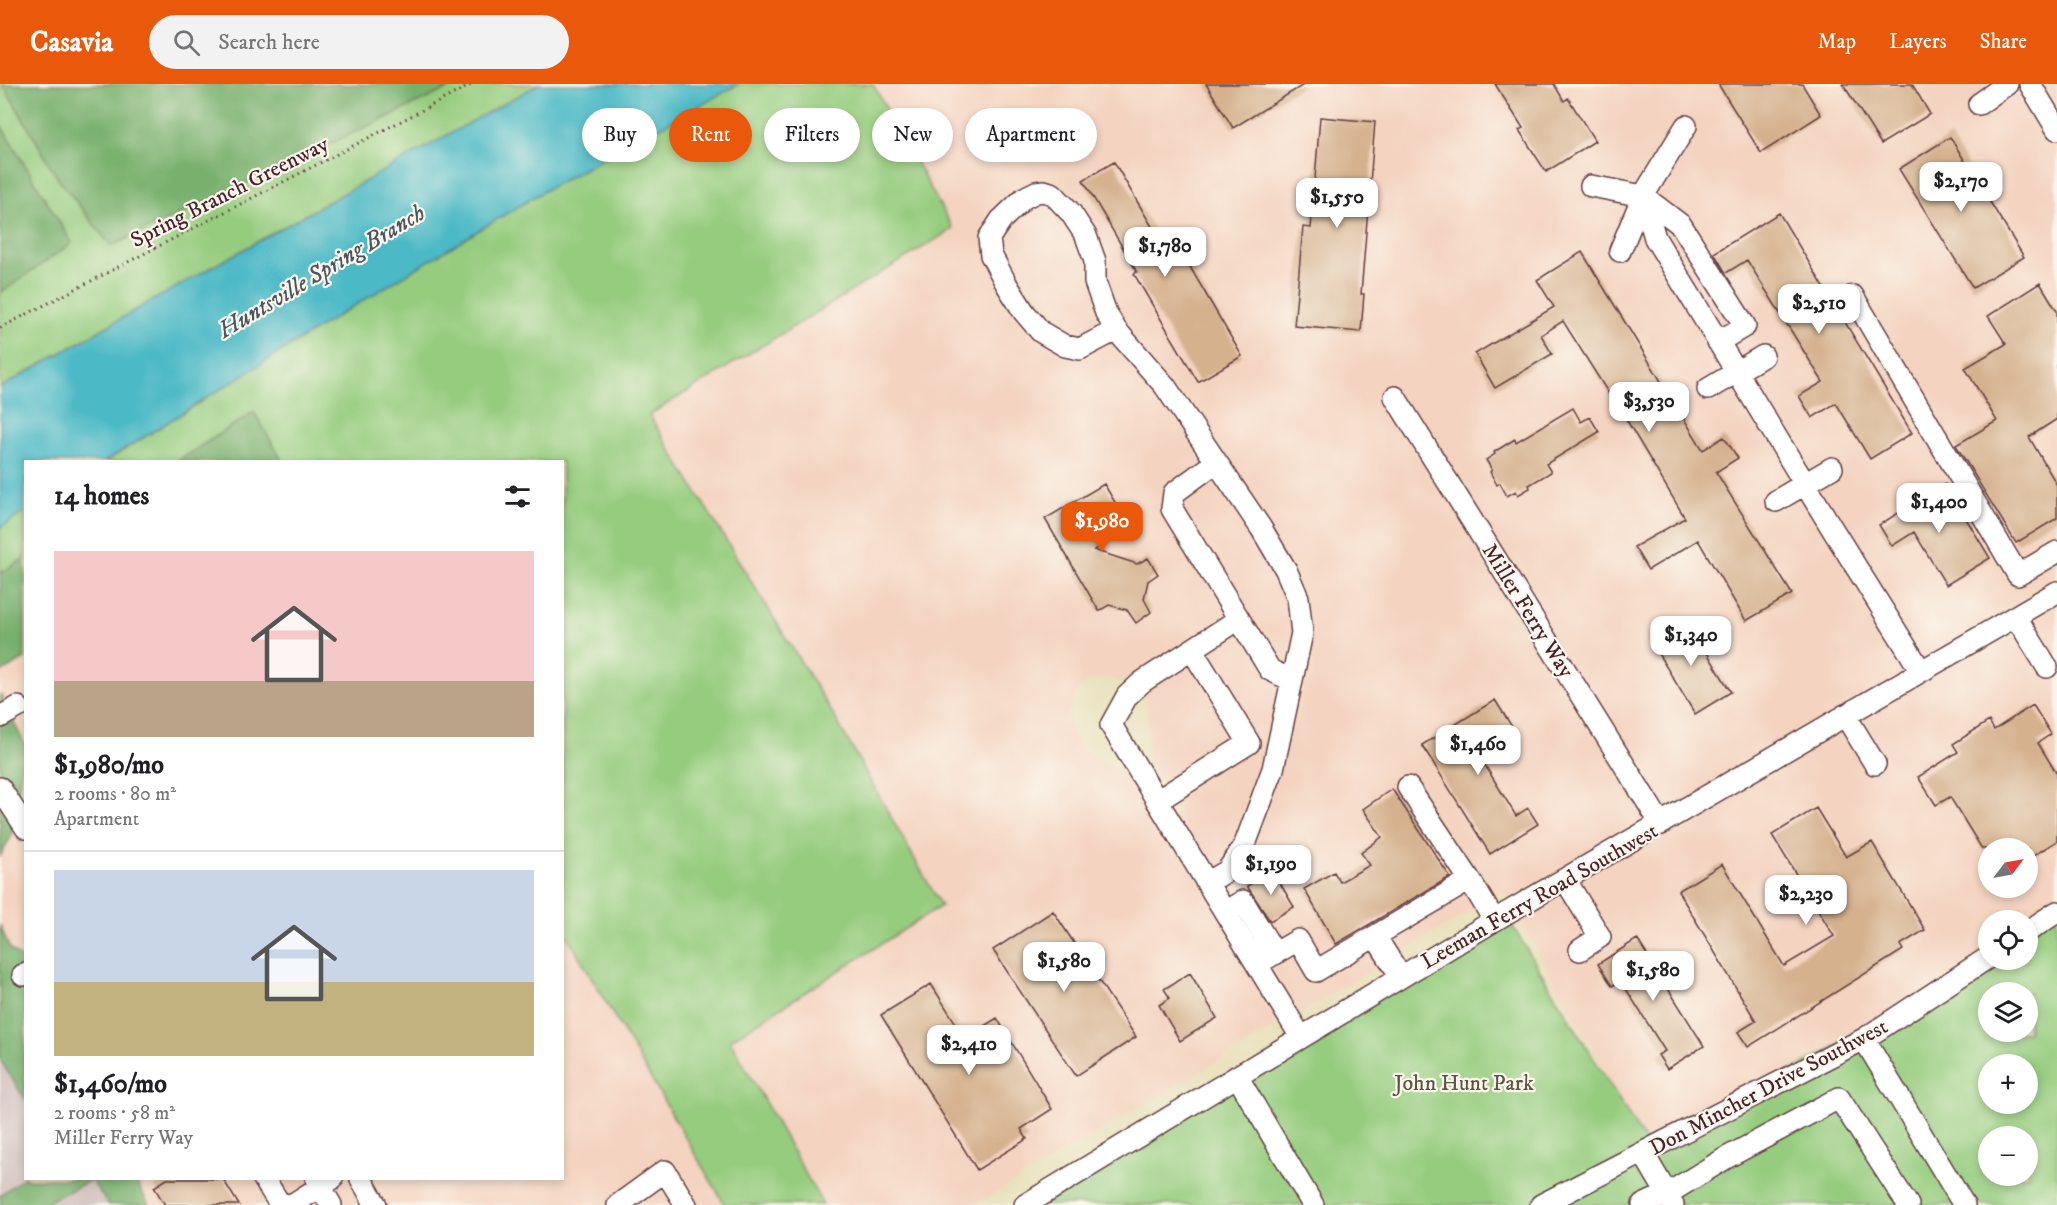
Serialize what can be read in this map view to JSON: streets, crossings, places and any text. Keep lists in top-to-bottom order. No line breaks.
{"streets":{"street":["Miller Ferry Way","Leeman Ferry Road Southwest","Don Mincher Drive Southwest"],"path":["Spring Branch Greenway"]},"crossings":[["Miller Ferry Way","Leeman Ferry Road Southwest"]],"water":["Huntsville Spring Branch"],"parks":["John Hunt Park"],"north":"top right","page":{"header":"Casavia","search":"Search here","nav":["Map","Layers","Share"],"chip":["Buy","Rent","Filters","New","Apartment"],"price":["$2,170","$1,550","$1,780","$2,510","$3,530","$1,400","$1,980","$1,340","$1,460","$1,190","$2,230","$1,580","$1,580","$2,410"],"heading":"14 homes","list":[{"name":"$1,980/mo","note":"2 rooms · 80 m² · Apartment"},{"name":"$1,460/mo","note":"2 rooms · 58 m² · Miller Ferry Way"}],"map_buttons":["+","−"]}}
